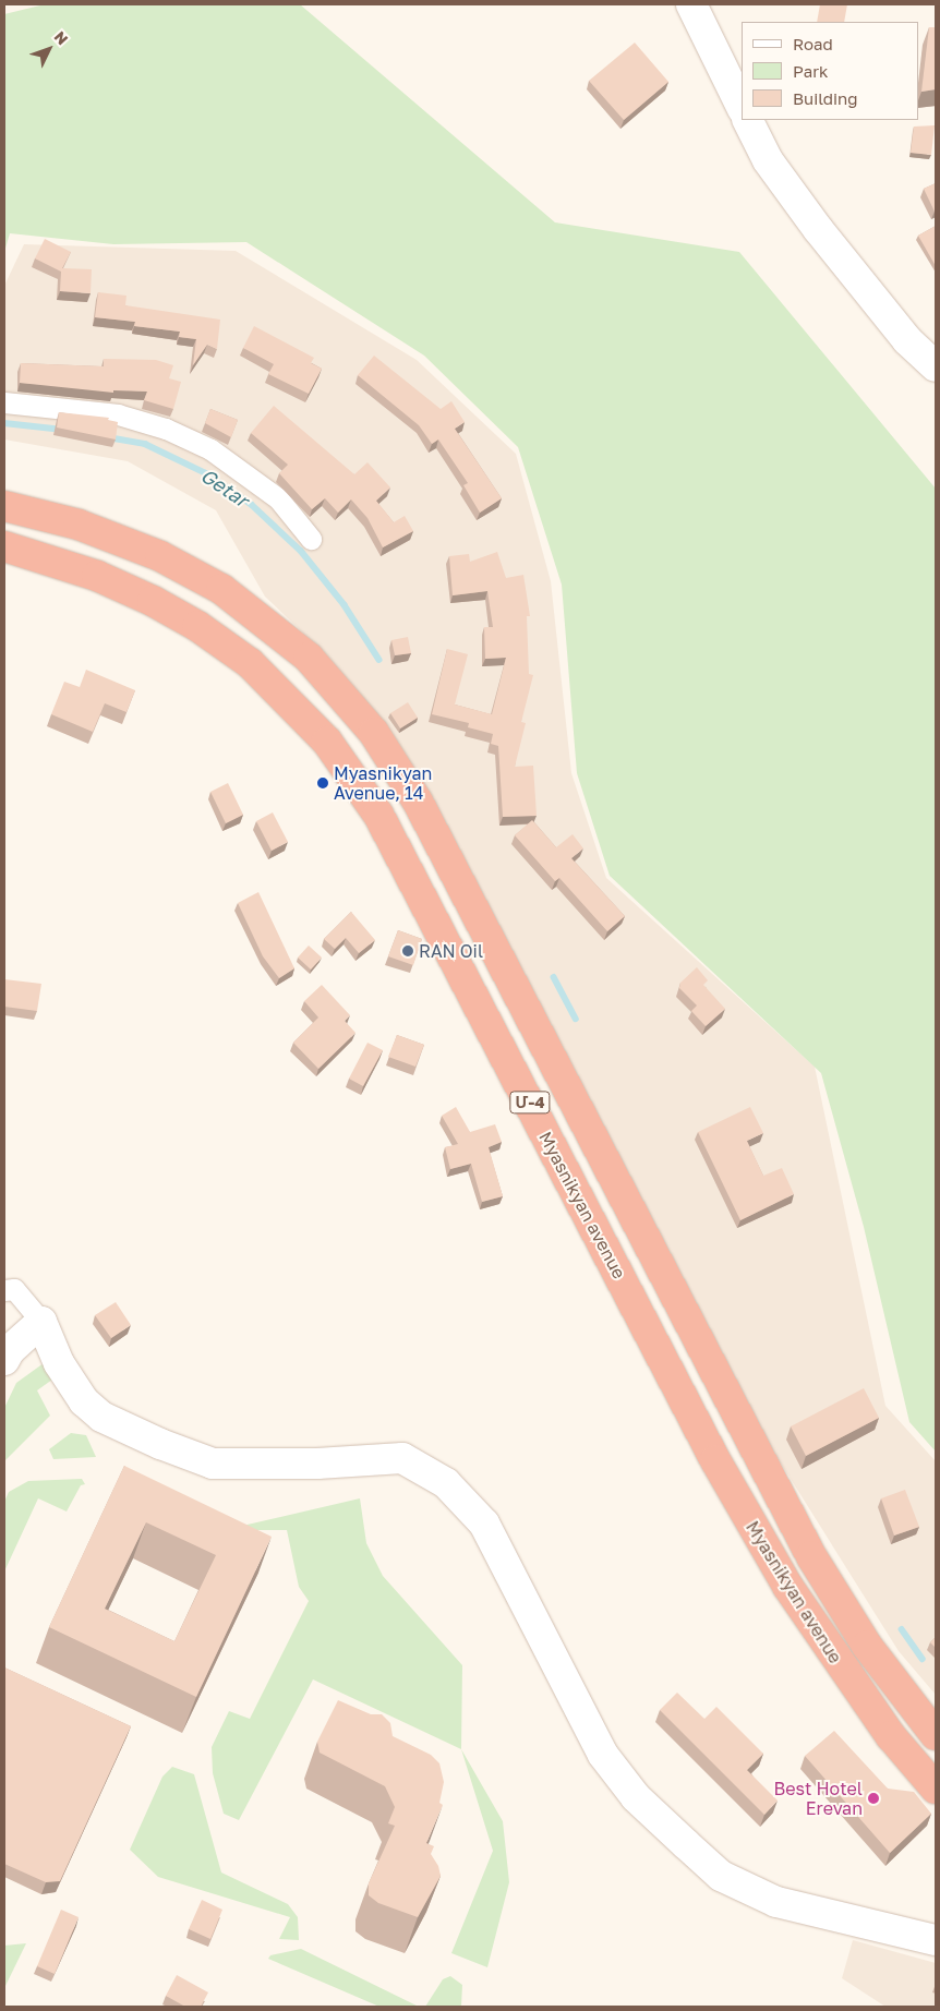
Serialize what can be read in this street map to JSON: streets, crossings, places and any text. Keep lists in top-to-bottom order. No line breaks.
{"streets":{"highway":["Մ-4","Myasnikyan avenue"]},"water":["Getar"],"places":["Myasnikyan Avenue, 14","RAN Oil","Best Hotel Erevan"],"legend":["Road","Park","Building"],"north":"top right"}
